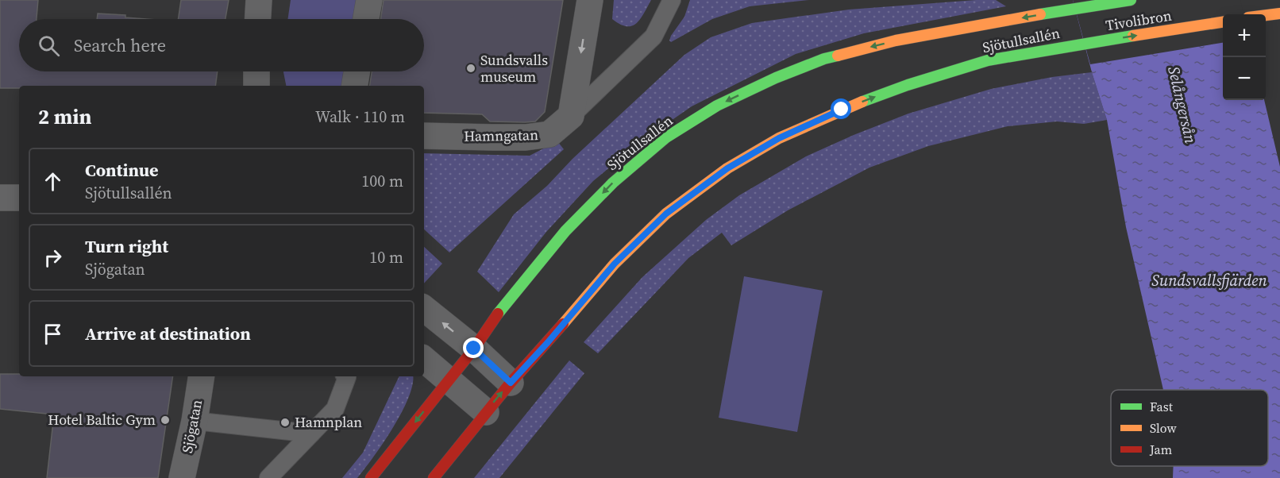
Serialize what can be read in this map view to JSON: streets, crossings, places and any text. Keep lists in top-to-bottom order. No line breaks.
{"streets":{"main road":["Tivolibron","Sjötullsallén"],"street":["Hamngatan","Sjögatan"]},"crossings":[["Tivolibron","Sjötullsallén"]],"water":["Selångersån","Sundsvallsfjärden"],"places":["Sundsvalls museum","Hotel Baltic Gym","Hamnplan"],"legend":["Fast","Slow","Jam"],"page":{"map_buttons":["+","−"],"search":"Search here","heading":["2 min","Walk · 110 m"],"list":[["Continue","Sjötullsallén","100 m"],["Turn right","Sjögatan","10 m"],"Arrive at destination"]}}
